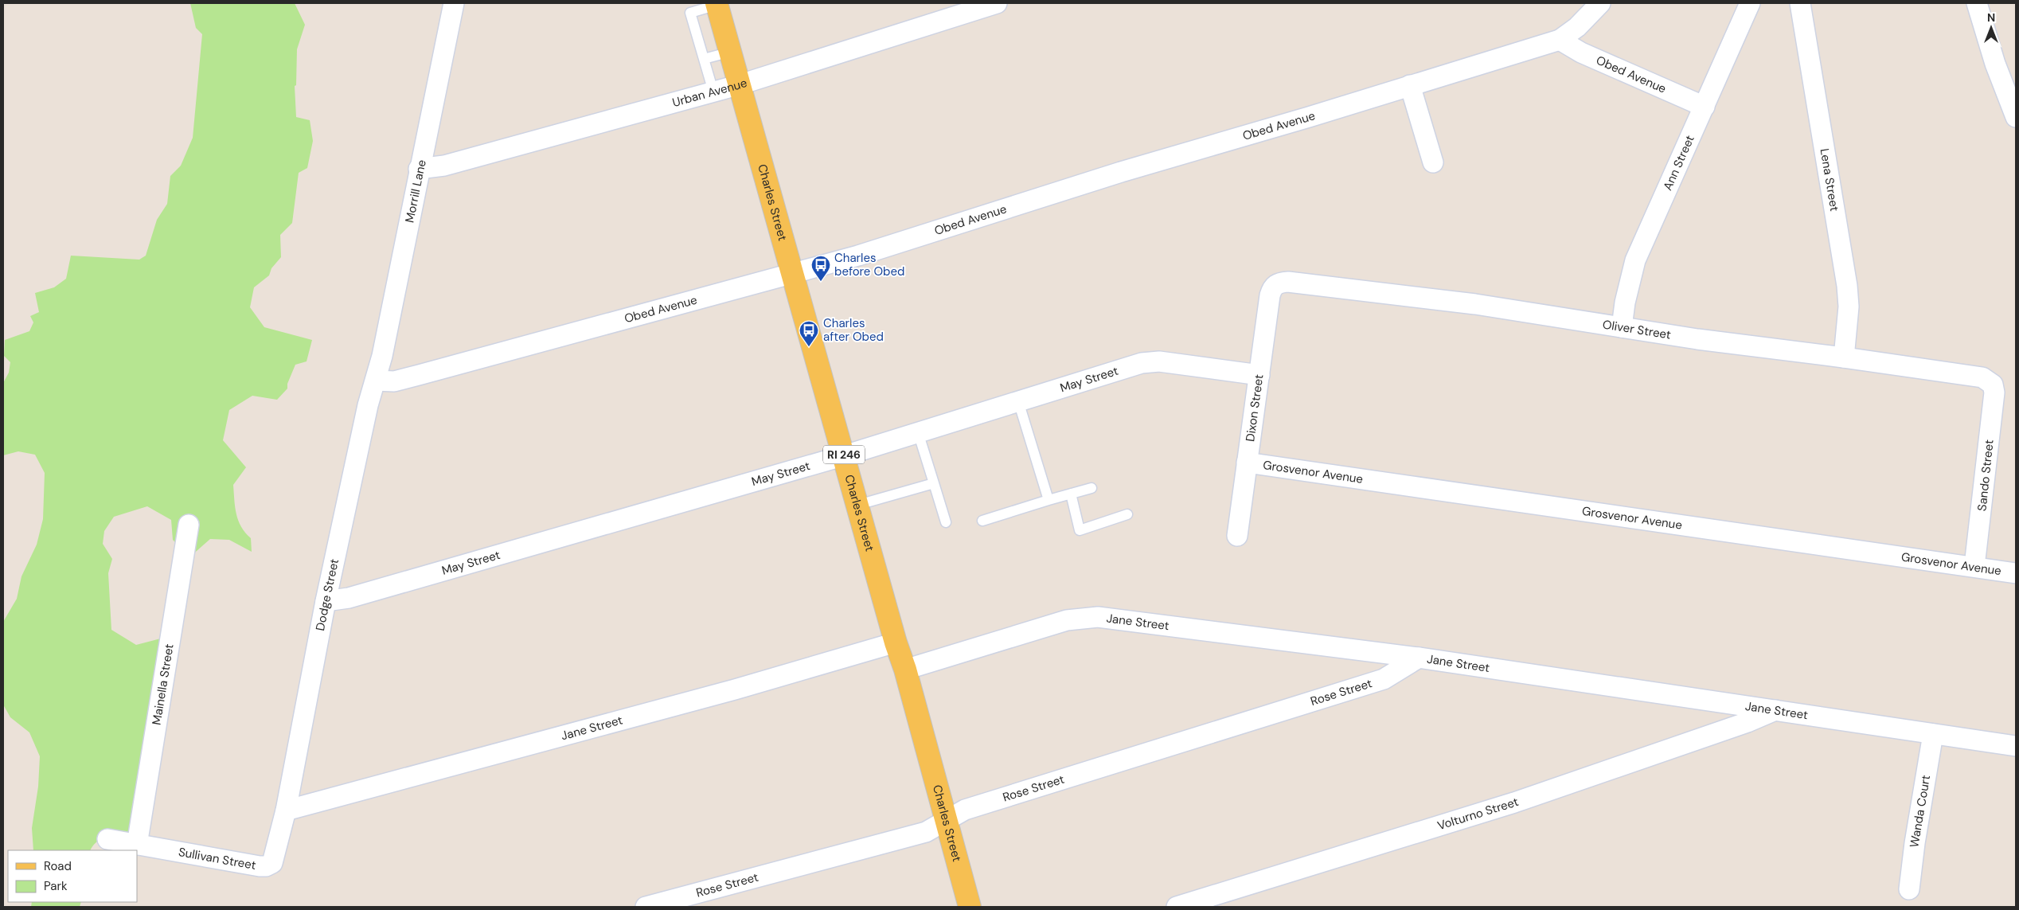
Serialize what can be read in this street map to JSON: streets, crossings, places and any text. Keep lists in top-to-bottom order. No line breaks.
{"streets":{"main road":["Charles Street","RI 246"],"street":["Obed Avenue","Urban Avenue","Ann Street","Lena Street","Morrill Lane","Oliver Street","May Street","Dixon Street","Grosvenor Avenue","Sando Street","Dodge Street","Jane Street","Mainella Street","Rose Street","Wanda Court","Volturno Street","Sullivan Street"]},"crossings":[["Obed Avenue","Ann Street"],["Obed Avenue","Morrill Lane"],["Obed Avenue","Charles Street"],["Obed Avenue","Dodge Street"],["Urban Avenue","Morrill Lane"],["Urban Avenue","Charles Street"],["Ann Street","Oliver Street"],["Lena Street","Oliver Street"],["Morrill Lane","Dodge Street"],["Charles Street","May Street"],["Charles Street","Jane Street"],["Charles Street","Rose Street"],["Oliver Street","Dixon Street"],["Oliver Street","Sando Street"],["May Street","Dixon Street"],["May Street","Dodge Street"],["Dixon Street","Grosvenor Avenue"],["Grosvenor Avenue","Sando Street"],["Dodge Street","Jane Street"],["Dodge Street","Sullivan Street"],["Jane Street","Rose Street"],["Jane Street","Wanda Court"],["Jane Street","Volturno Street"],["Jane Street","Sullivan Street"],["Mainella Street","Sullivan Street"]],"places":{"bus stop":["Charles before Obed","Charles after Obed"]},"legend":["Road","Park"],"north":"top"}
